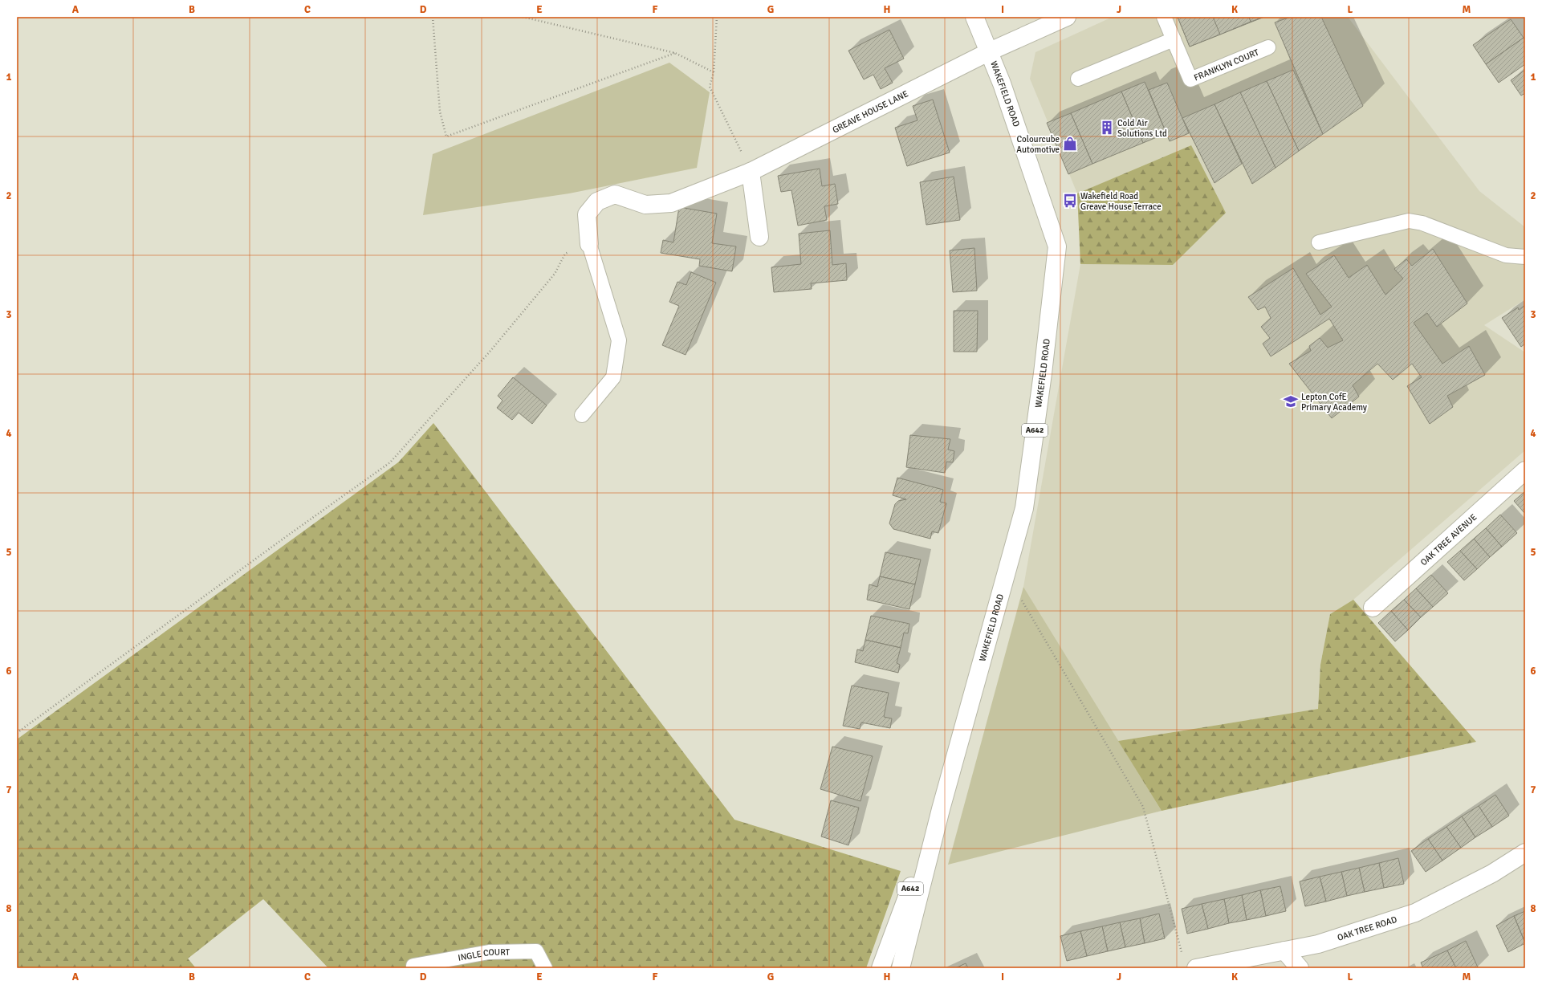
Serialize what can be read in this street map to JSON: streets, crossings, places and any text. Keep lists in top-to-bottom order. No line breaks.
{"streets":{"main road":["WAKEFIELD ROAD","GREAVE HOUSE LANE","A642","OAK TREE AVENUE","OAK TREE ROAD"],"lane":["FRANKLYN COURT","INGLE COURT"]},"crossings":[["WAKEFIELD ROAD","GREAVE HOUSE LANE"]],"places":{"building":["Cold Air Solutions Ltd"],"shop":["Colourcube Automotive"],"bus stop":["Wakefield Road Greave House Terrace"],"school or university":["Lepton CofE Primary Academy"]},"grid":{"columns":["A","B","C","D","E","F","G","H","I","J","K","L","M"],"rows":["1","2","3","4","5","6","7","8"]}}
